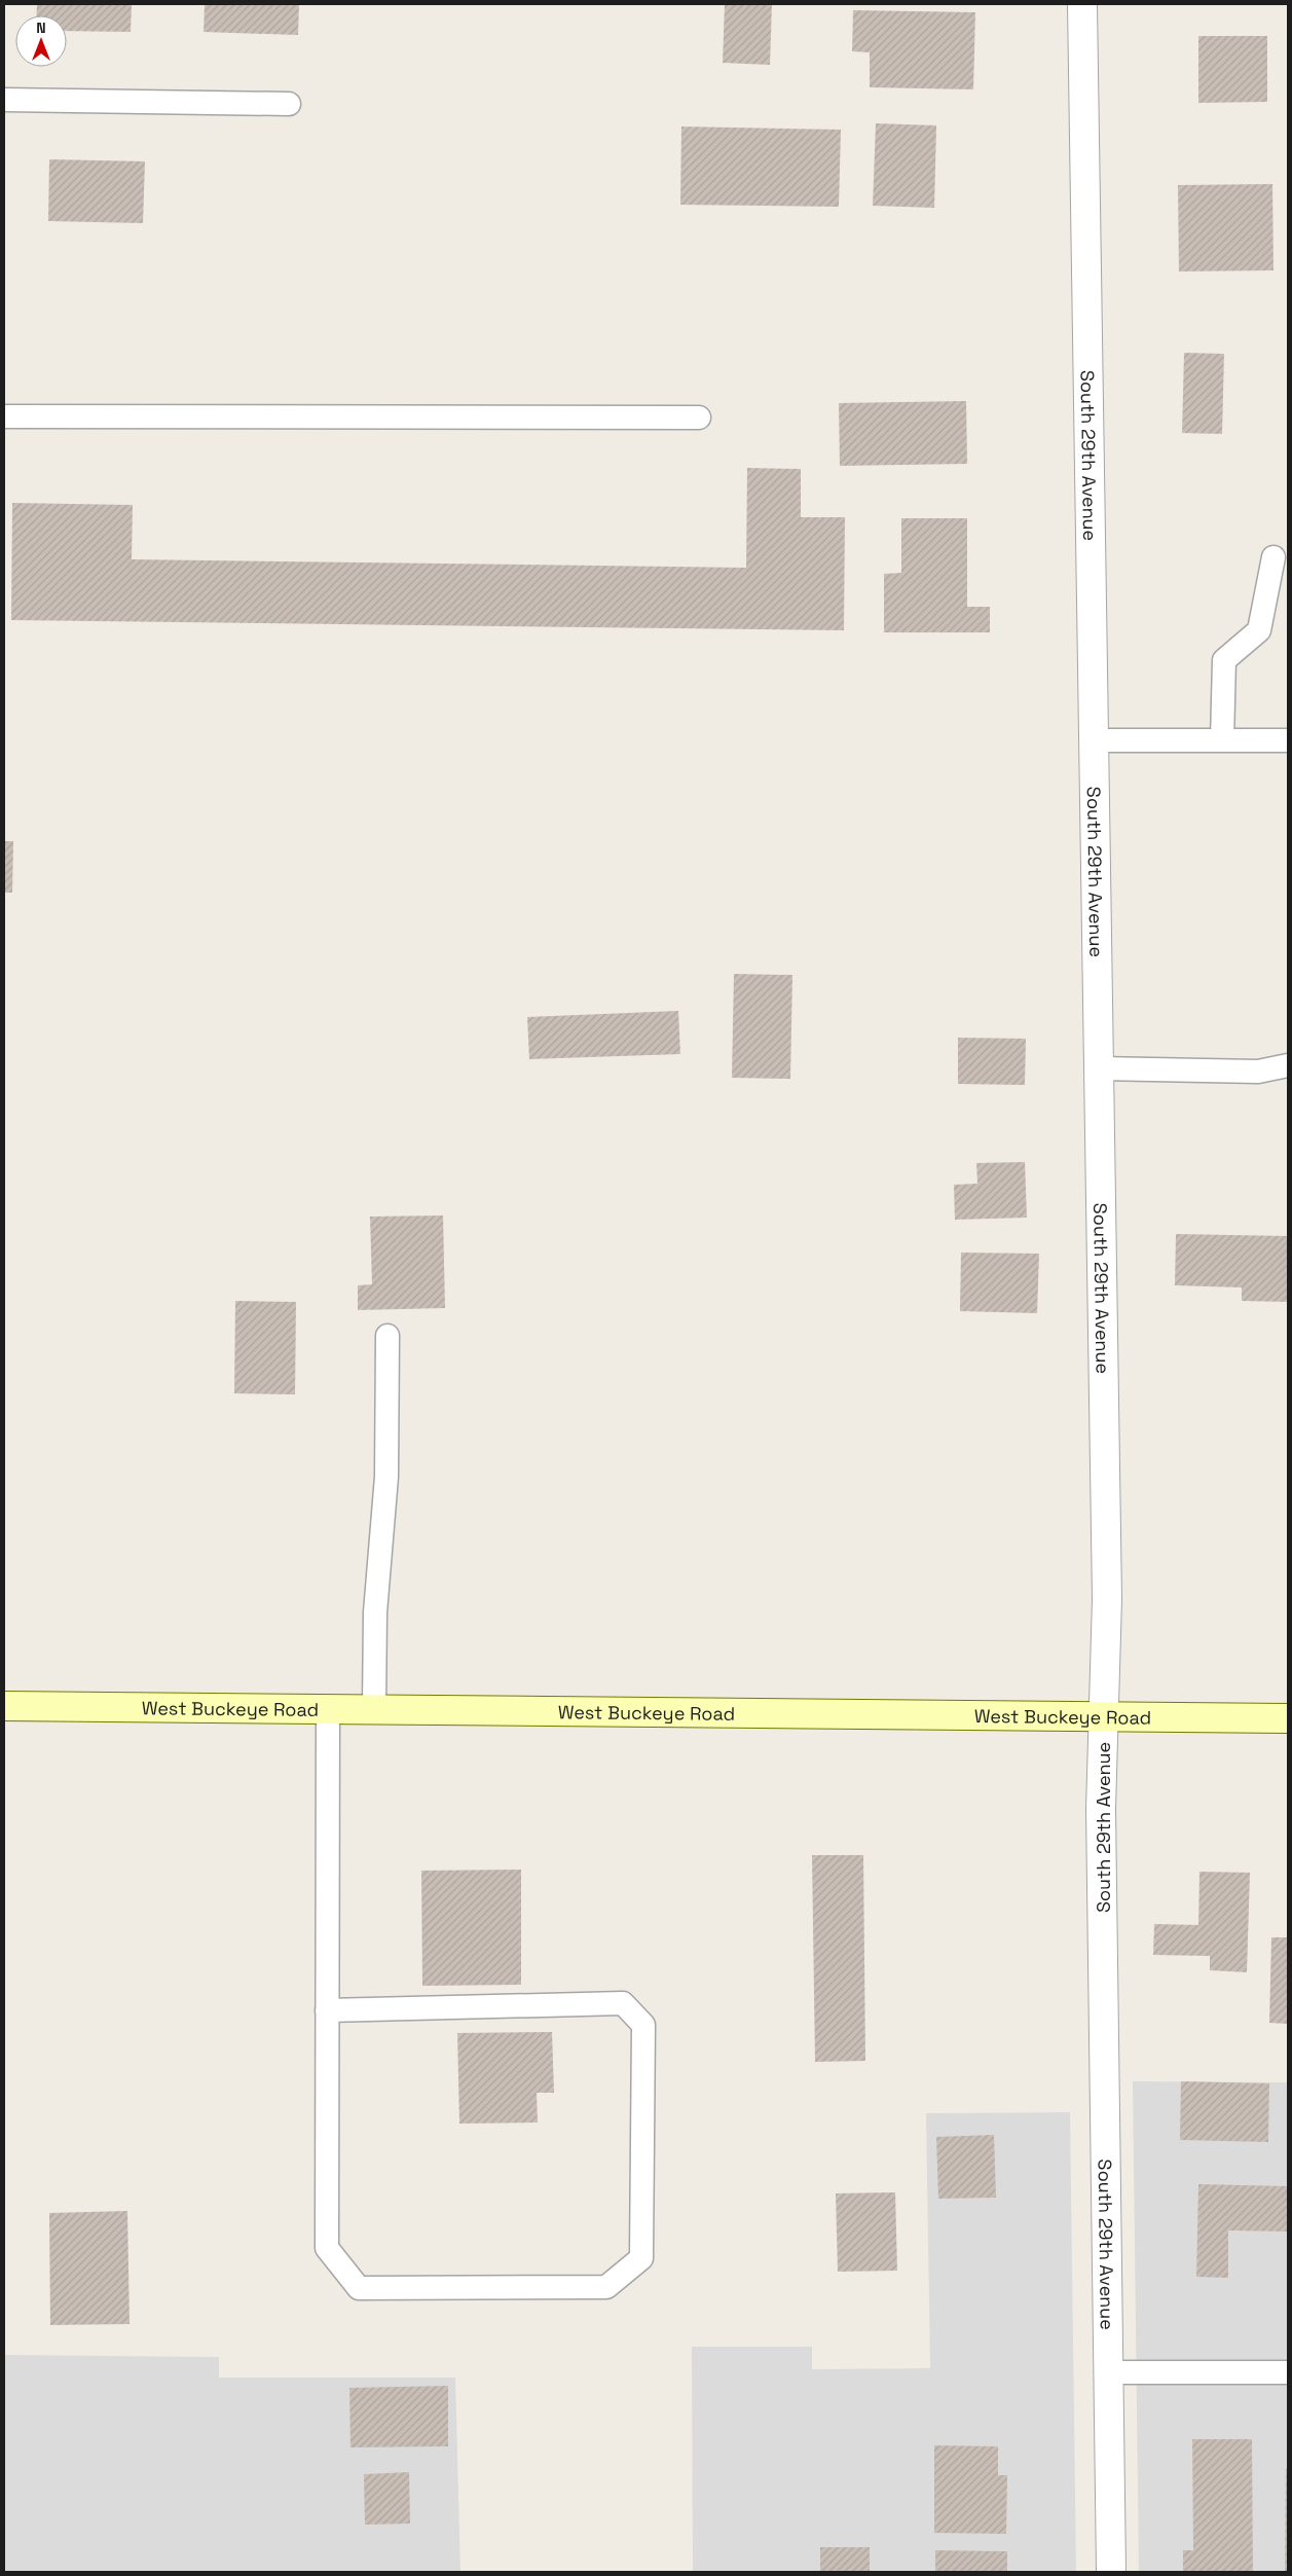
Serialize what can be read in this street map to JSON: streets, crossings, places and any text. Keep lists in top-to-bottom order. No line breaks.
{"streets":{"main road":["West Buckeye Road"],"street":["South 29th Avenue"]},"crossings":[["South 29th Avenue","West Buckeye Road"]],"north":"top"}
